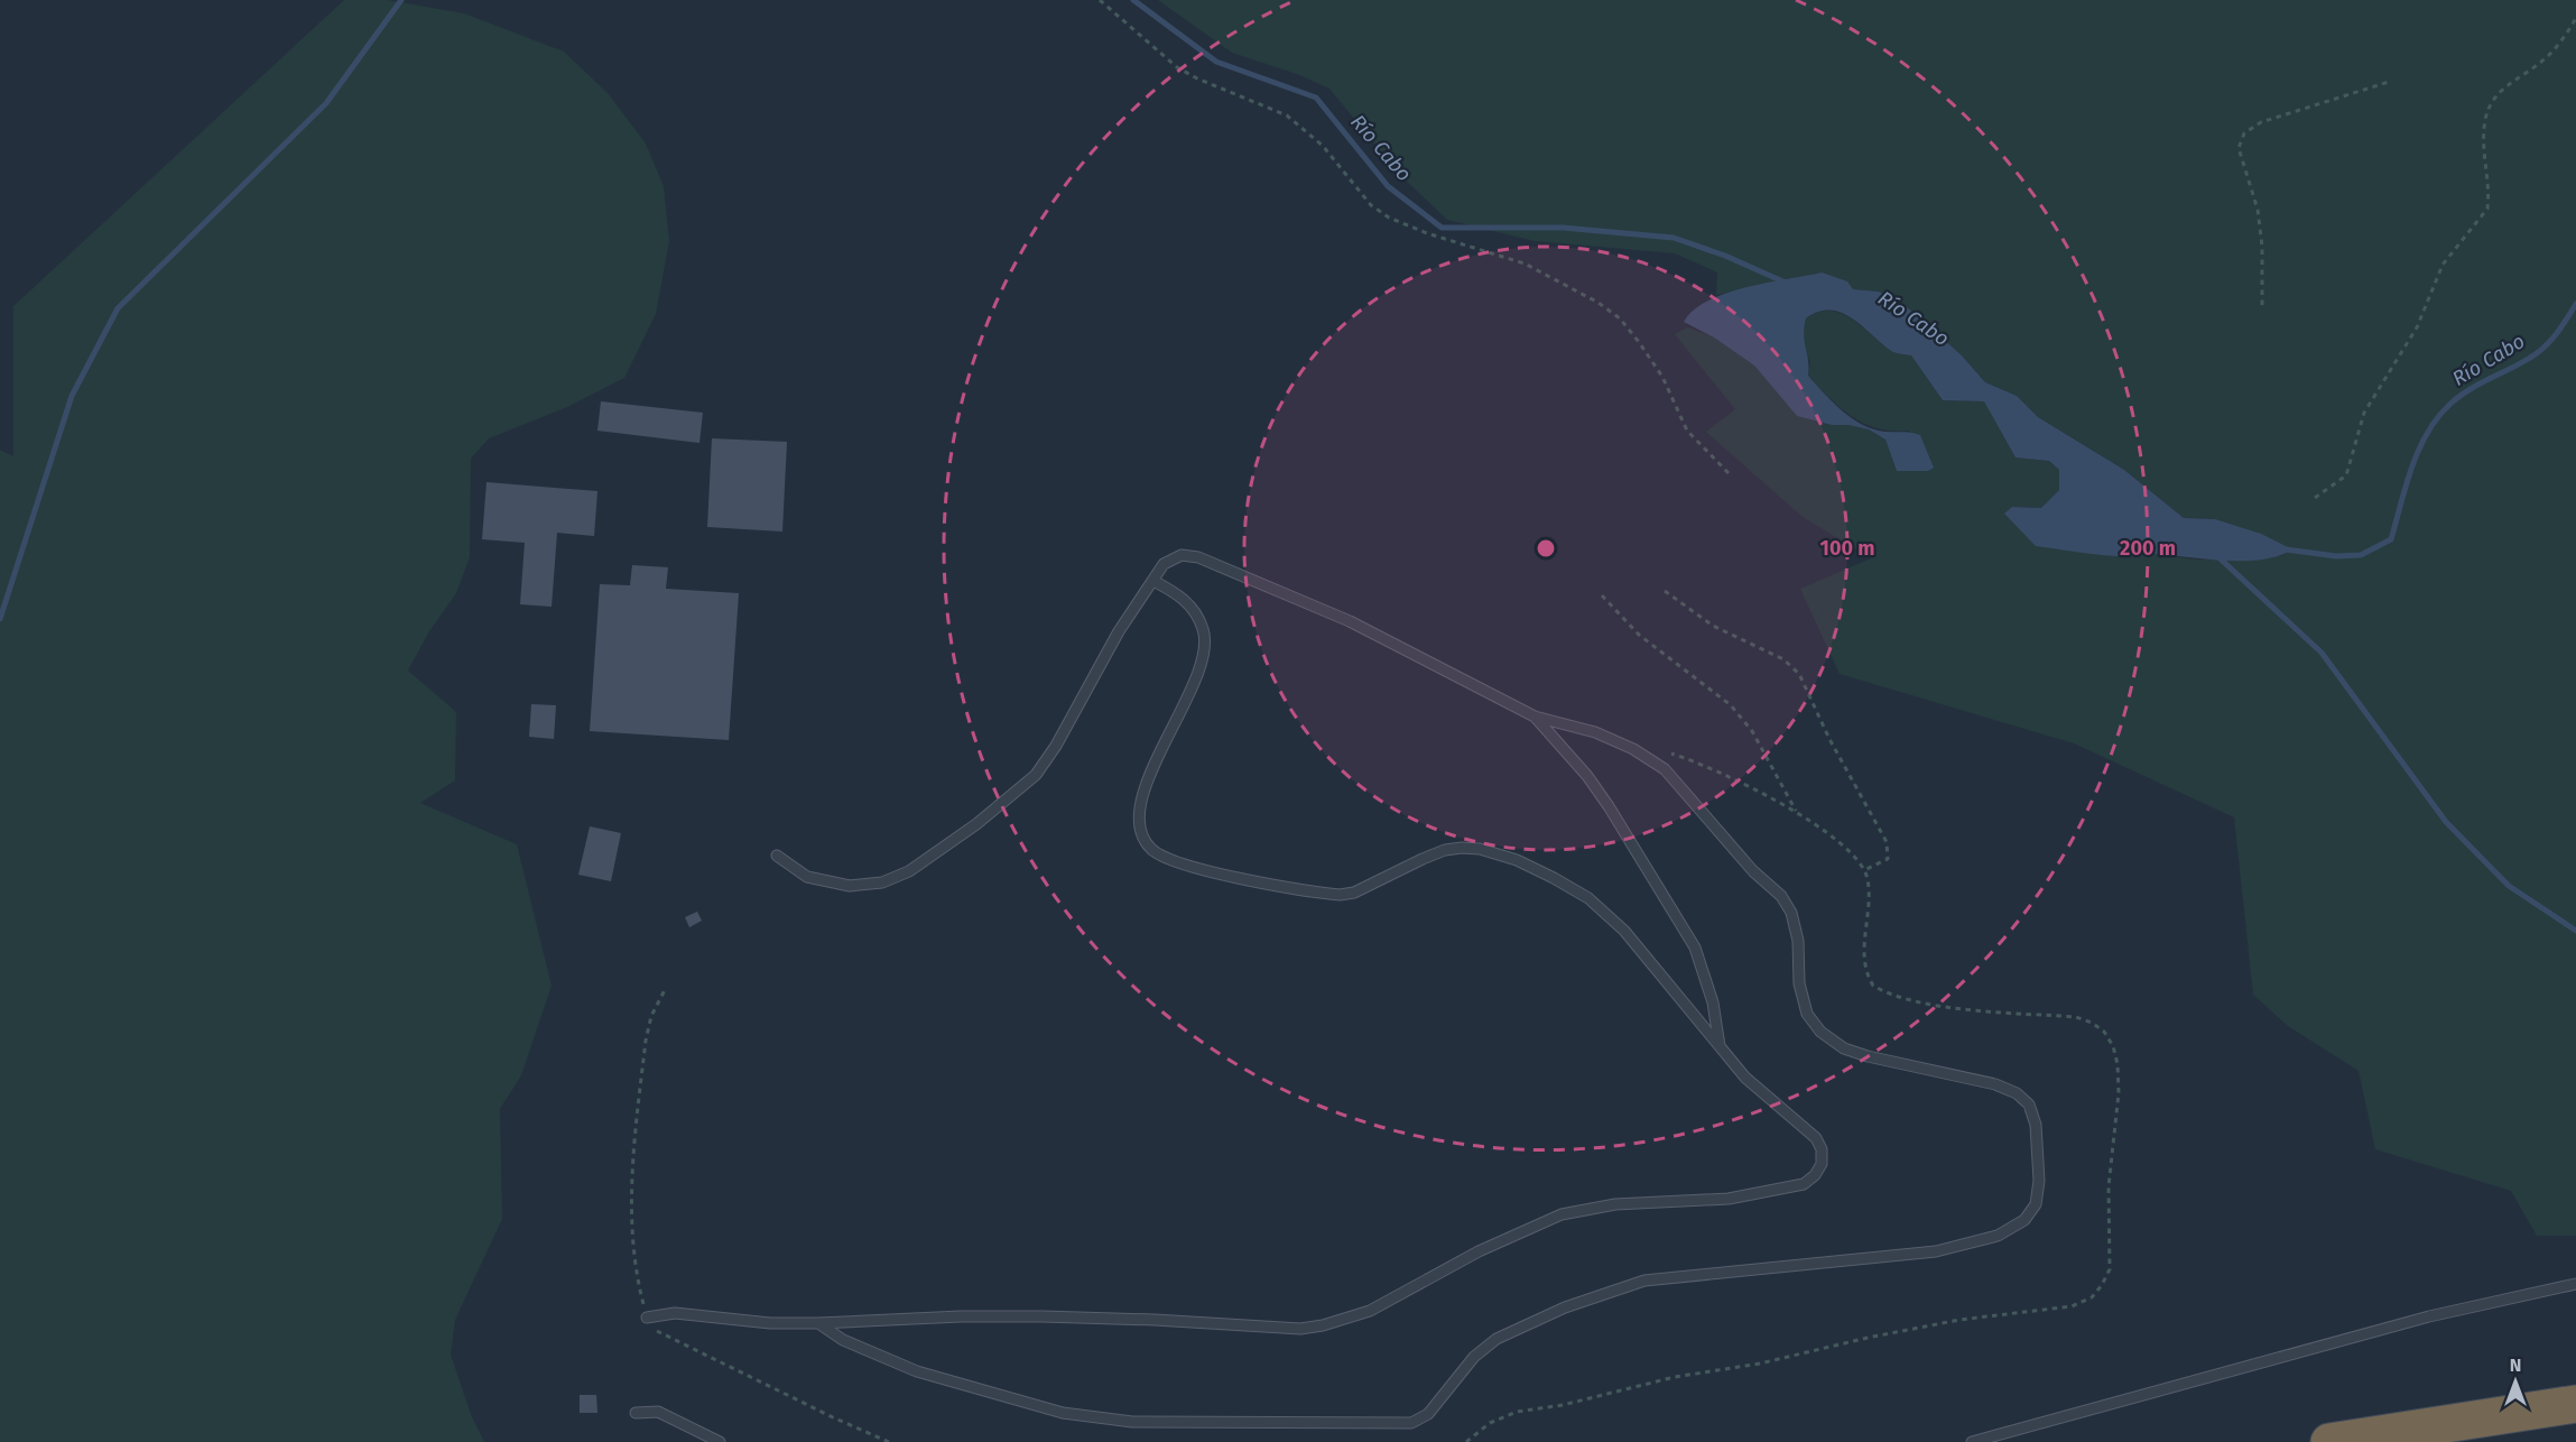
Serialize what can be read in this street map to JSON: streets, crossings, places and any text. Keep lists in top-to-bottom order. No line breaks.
{"water":["Río Cabo"],"north":"top","rings":["100 m","200 m"]}
